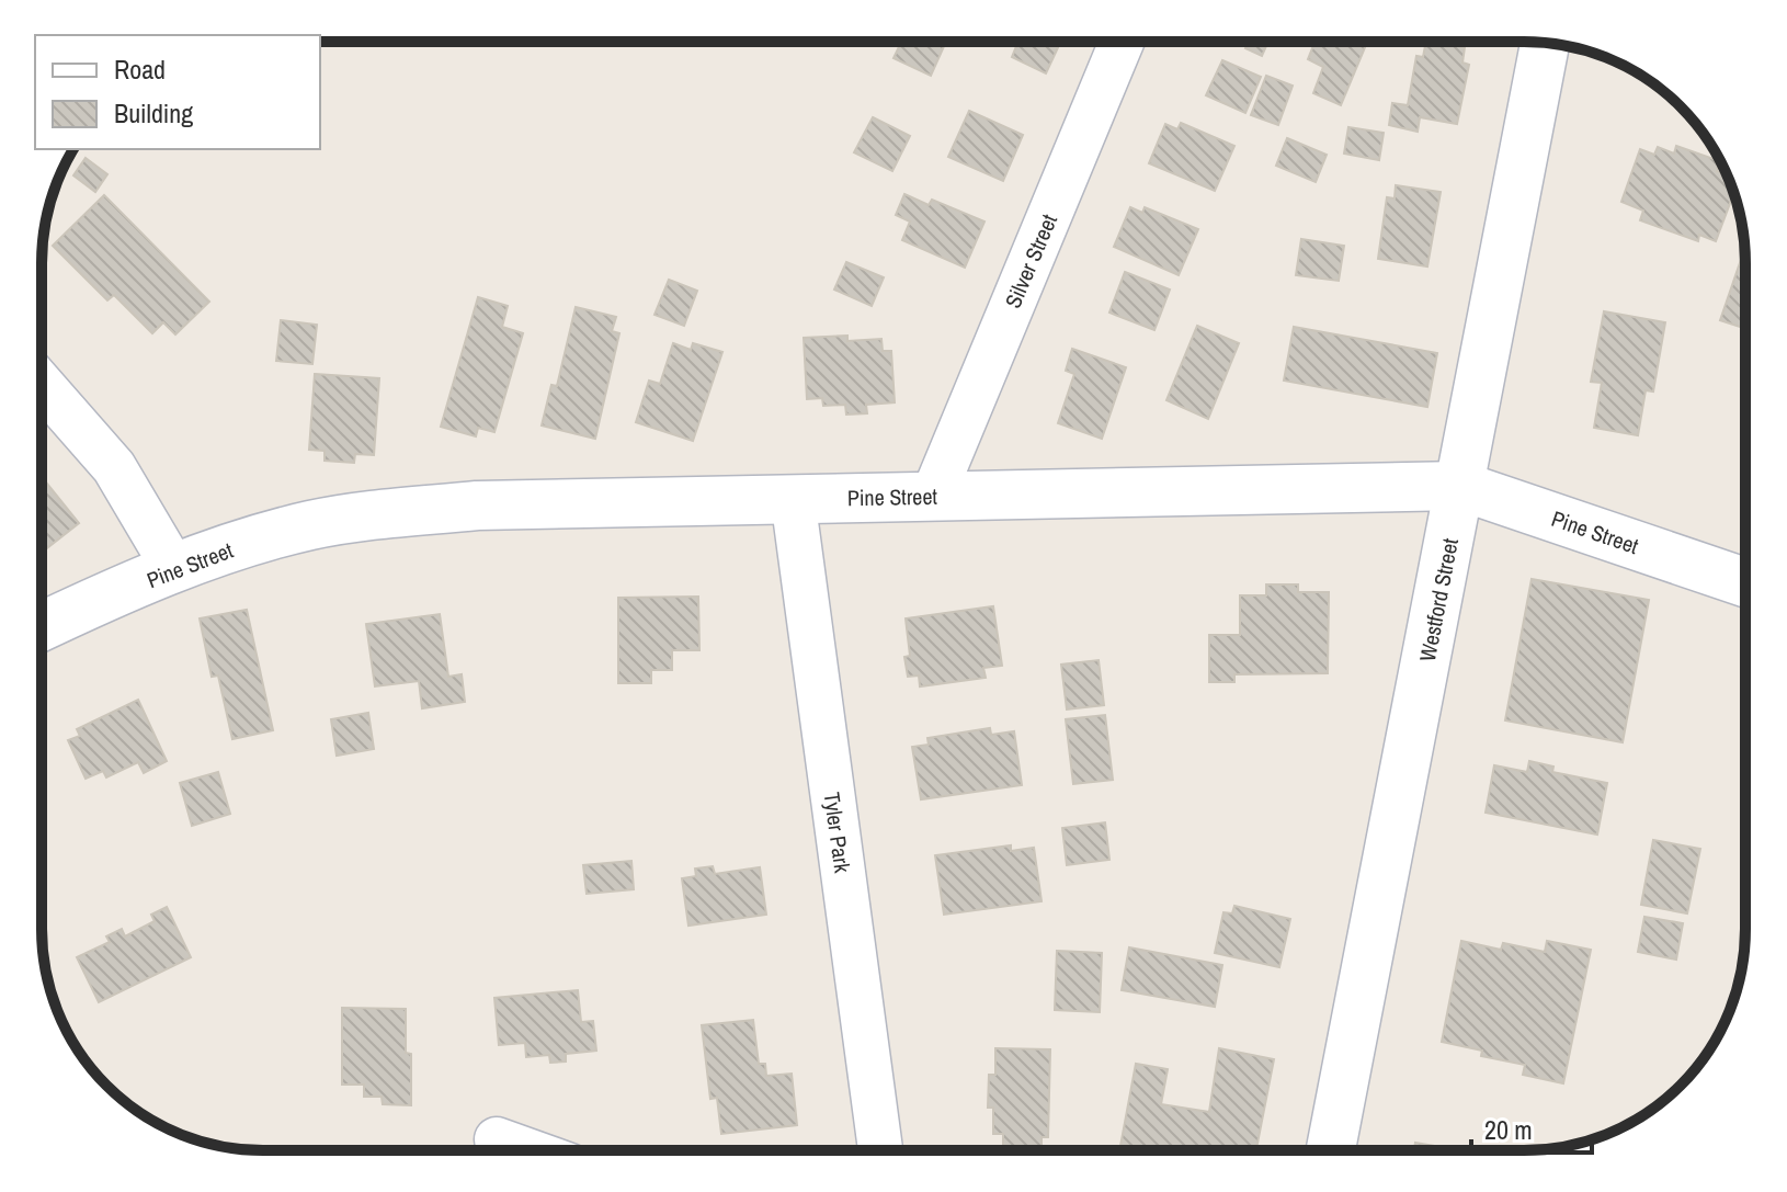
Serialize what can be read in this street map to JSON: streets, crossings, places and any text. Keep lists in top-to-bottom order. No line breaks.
{"streets":{"main road":["Pine Street","Westford Street"],"street":["Silver Street","Tyler Park"]},"crossings":[["Silver Street","Pine Street"],["Pine Street","Westford Street"],["Pine Street","Tyler Park"]],"legend":["Road","Building"],"scale_bar":"20 m"}
